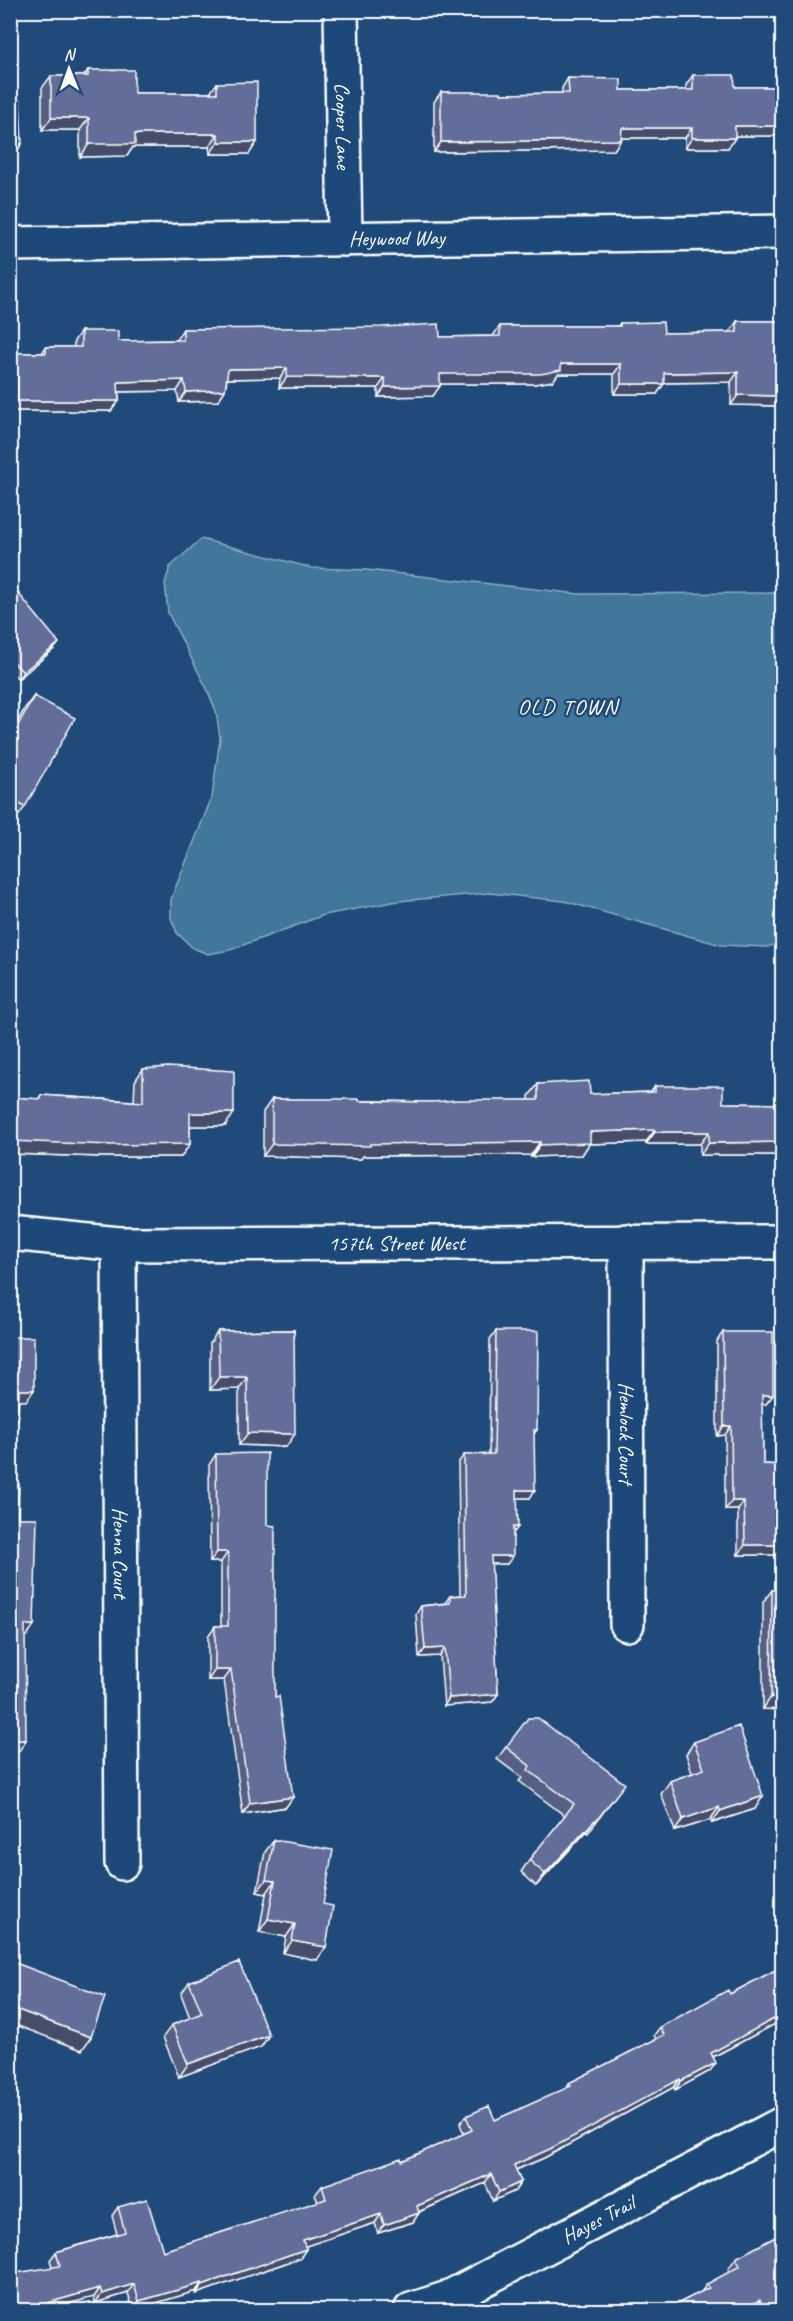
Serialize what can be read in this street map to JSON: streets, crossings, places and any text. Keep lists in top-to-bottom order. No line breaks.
{"streets":{"street":["Cooper Lane","Heywood Way","157th Street West","Hemlock Court","Henna Court","Hayes Trail"]},"crossings":[["Cooper Lane","Heywood Way"],["157th Street West","Hemlock Court"],["157th Street West","Henna Court"]],"districts":["OLD TOWN"],"north":"top"}
